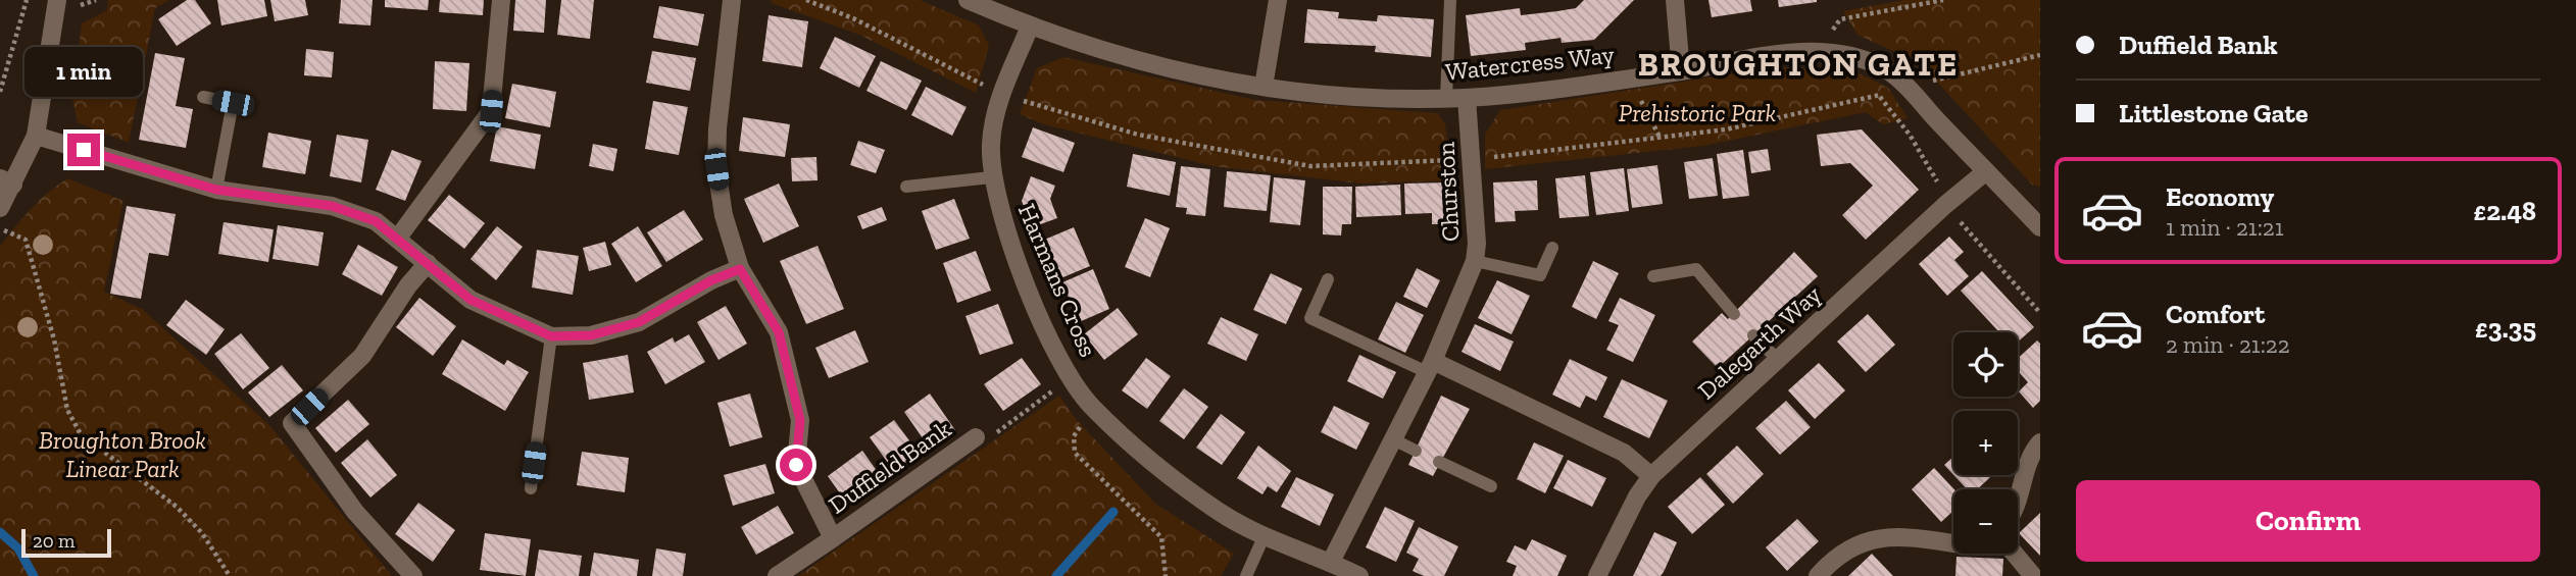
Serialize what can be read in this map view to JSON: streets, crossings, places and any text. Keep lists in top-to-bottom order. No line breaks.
{"streets":{"street":["Watercress Way","Churston","Harmans Cross","Dalegarth Way","Duffield Bank"]},"crossings":[["Watercress Way","Churston"],["Watercress Way","Harmans Cross"],["Watercress Way","Dalegarth Way"],["Churston","Harmans Cross"]],"districts":["BROUGHTON GATE"],"parks":["Prehistoric Park","Broughton Brook Linear Park"],"scale_bar":"20 m","page":{"banner":["Duffield Bank","Littlestone Gate"],"bubble":"1 min","list":[{"name":"Economy","note":"1 min · 21:21","value":"£2.48"},{"name":"Comfort","note":"2 min · 21:22","value":"£3.35"}],"map_buttons":["+","−"],"buttons":"Confirm","scale":"20 m"}}
